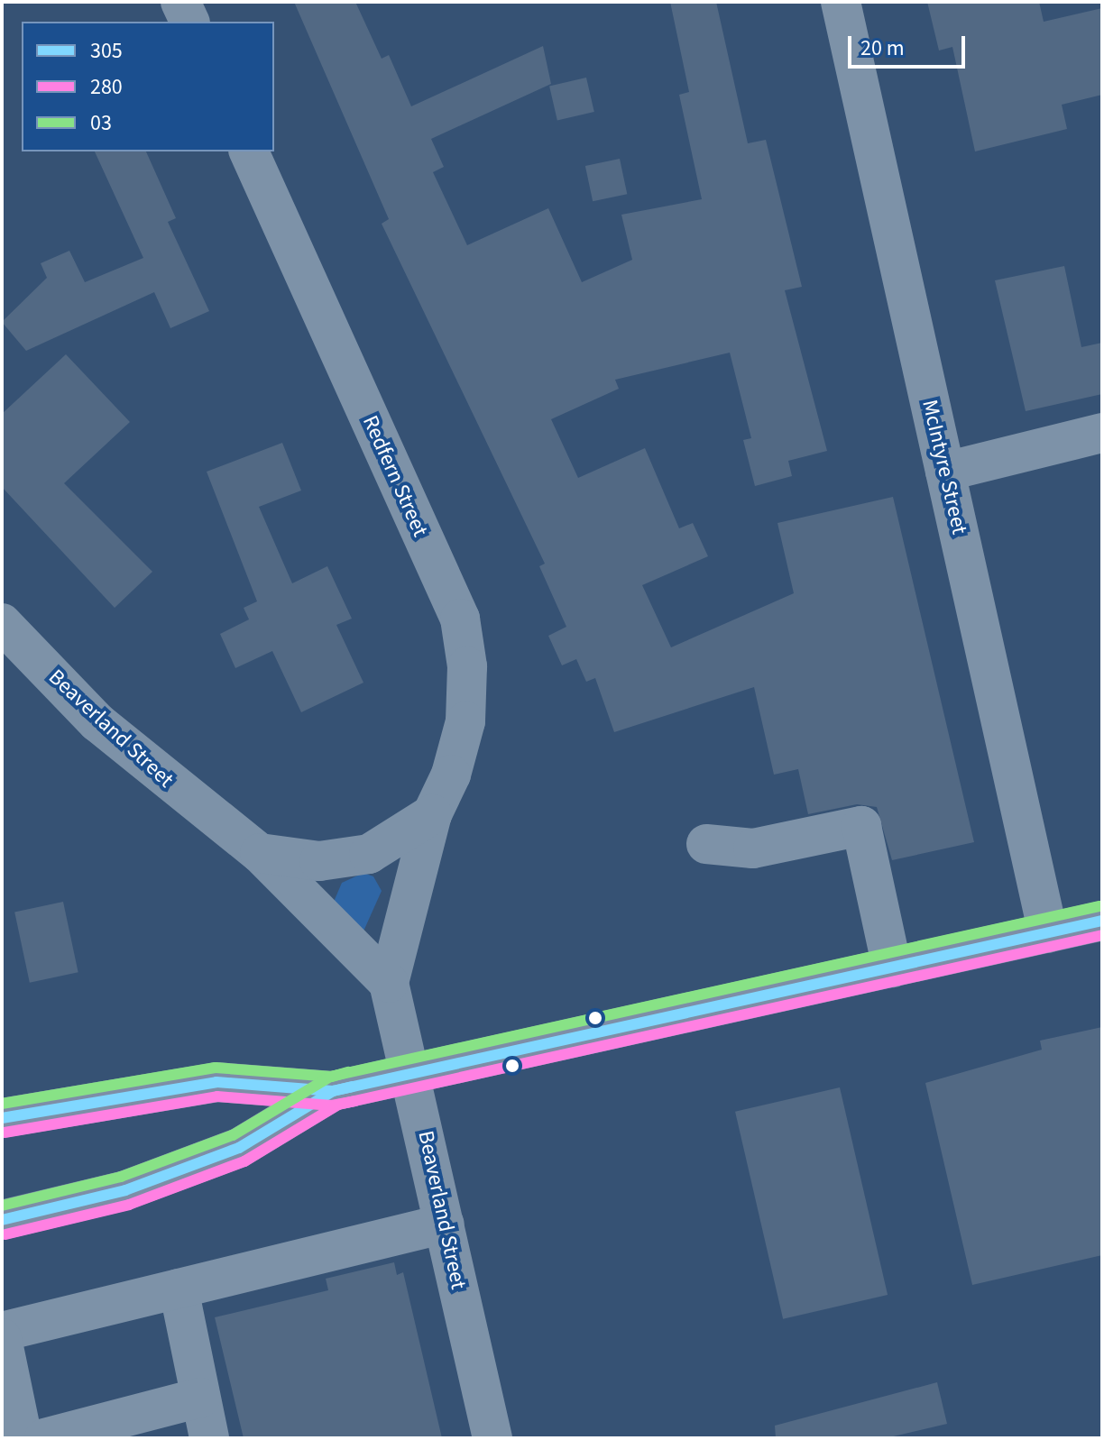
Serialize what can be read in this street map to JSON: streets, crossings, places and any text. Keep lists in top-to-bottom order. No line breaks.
{"streets":{"street":["McIntyre Street","Redfern Street","Beaverland Street"]},"crossings":[["Redfern Street","Beaverland Street"]],"lines":["transit line 03","transit line 305","transit line 280"],"legend":["305","280","03"],"scale_bar":"20 m"}
